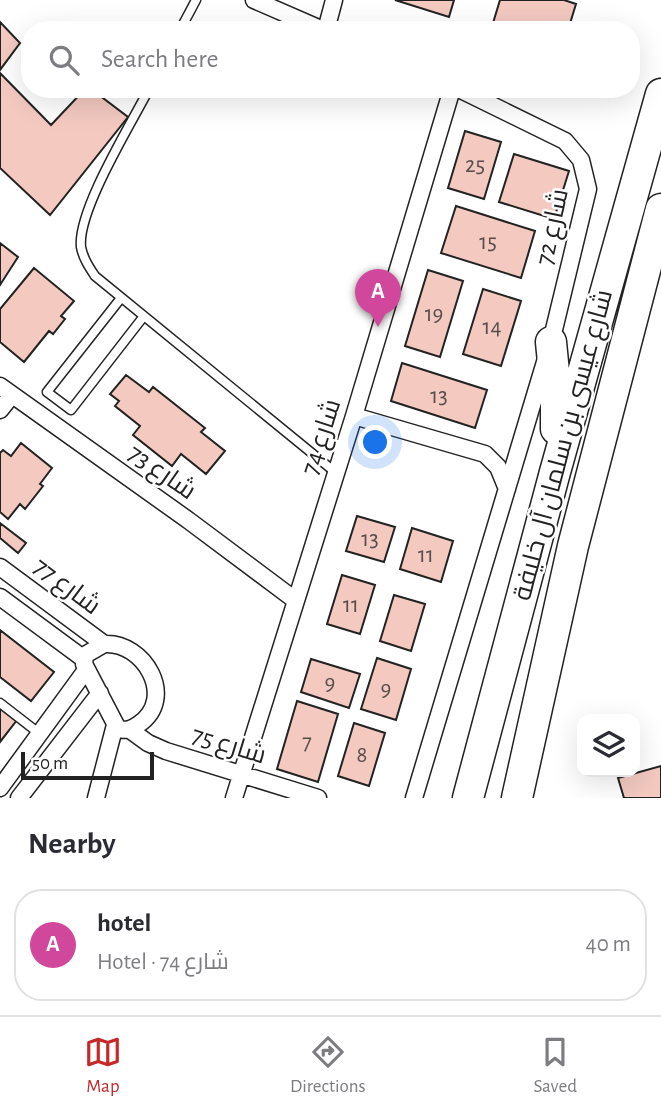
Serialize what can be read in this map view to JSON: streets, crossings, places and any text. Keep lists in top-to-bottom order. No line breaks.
{"streets":{"highway":["شارع عيسى بن سلمان آل خليفة"],"street":["شارع 72","شارع 74","شارع 73","شارع 77","شارع 75"]},"crossings":[["شارع 74","شارع 73"],["شارع 74","شارع 75"],["شارع 77","شارع 75"]],"house_numbers":["25","15","19","14","13","13","11","11","9","9","7","8"],"scale_bar":"50 m","page":{"search":"Search here","pins":"A","scale":"50 m","heading":"Nearby","list":[{"mark":"A","name":"hotel","note":"Hotel · شارع 74","value":"40 m"}],"nav":["Map","Directions","Saved"]}}
